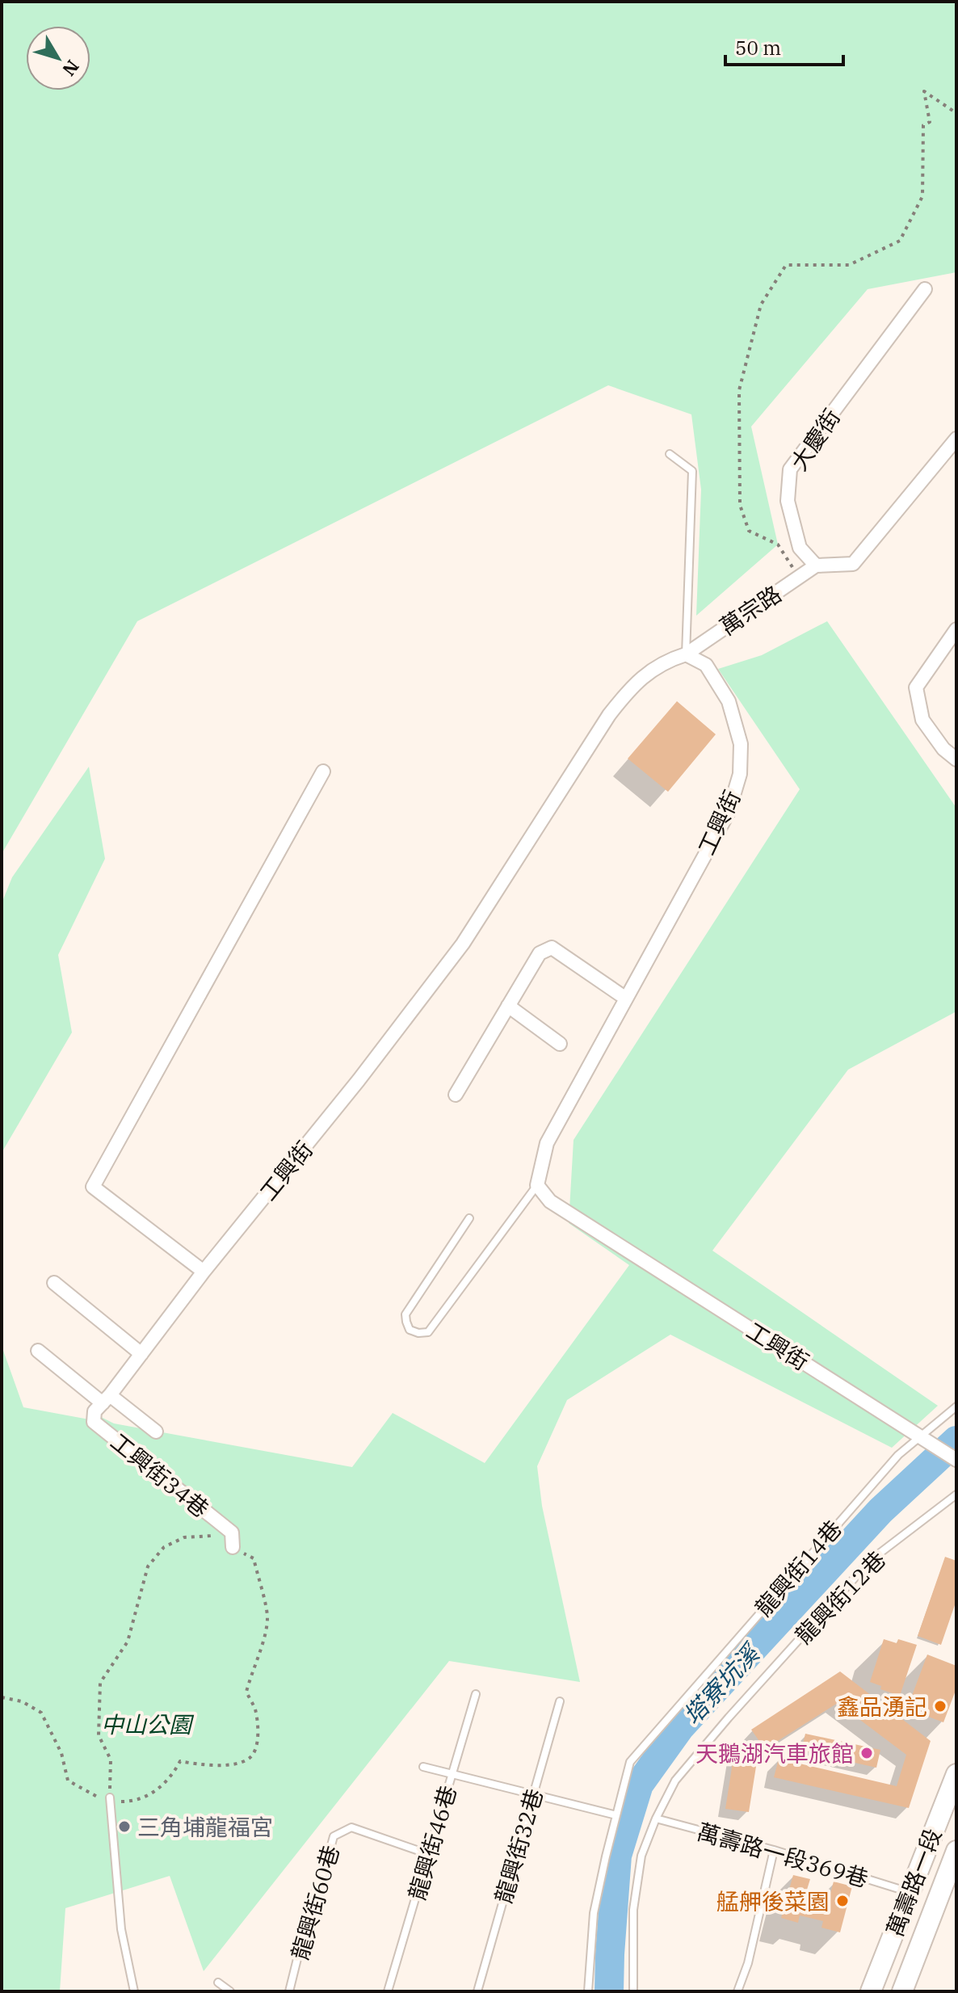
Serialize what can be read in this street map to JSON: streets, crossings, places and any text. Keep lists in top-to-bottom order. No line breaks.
{"streets":{"main road":["萬壽路一段"],"street":["大慶街","萬宗路","工興街","工興街34巷"],"lane":["龍興街14巷","龍興街12巷","龍興街46巷","龍興街32巷","萬壽路一段369巷","龍興街60巷"]},"crossings":[["大慶街","萬宗路"],["萬宗路","工興街"],["工興街","工興街34巷"],["工興街","龍興街14巷"],["龍興街12巷","萬壽路一段369巷"],["龍興街46巷","龍興街60巷"],["萬壽路一段369巷","萬壽路一段"]],"water":["塔寮坑溪"],"parks":["中山公園"],"places":["鑫品湧記","天鵝湖汽車旅館","三角埔龍福宮","艋舺後菜園"],"scale_bar":"50 m","north":"bottom right"}
